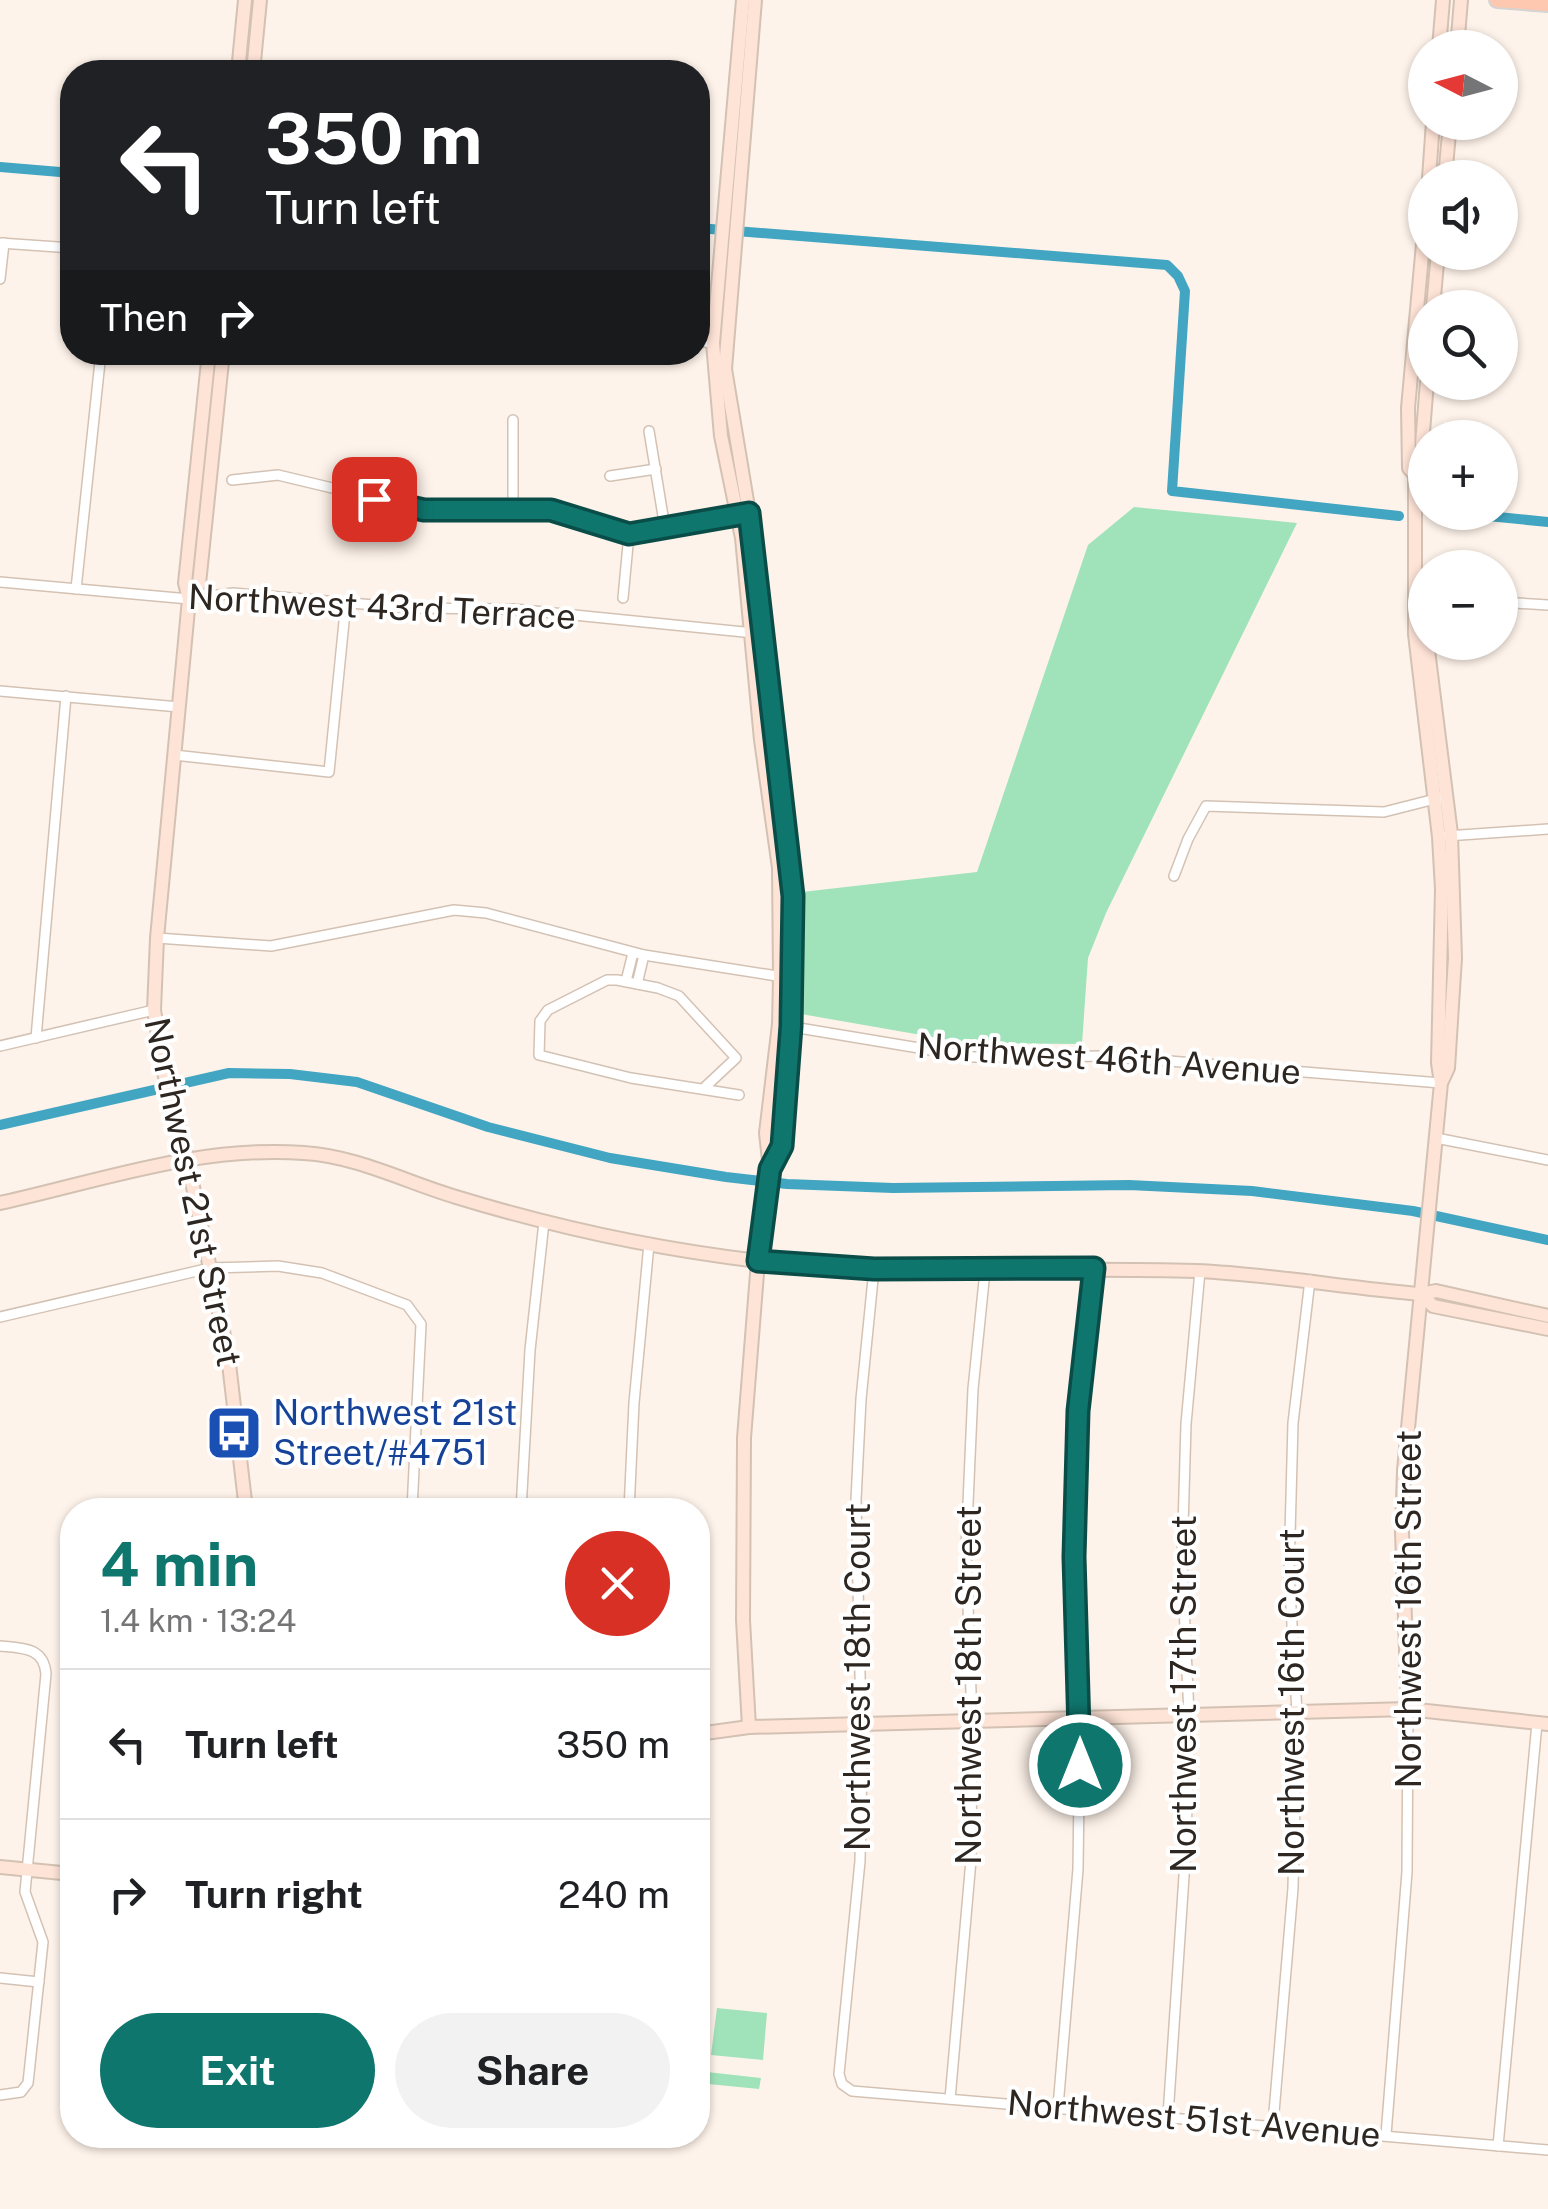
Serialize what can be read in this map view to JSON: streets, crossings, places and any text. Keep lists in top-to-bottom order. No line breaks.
{"streets":{"street":["Northwest 43rd Terrace","Northwest 46th Avenue","Northwest 21st Street","Northwest 16th Street","Northwest 18th Court","Northwest 18th Street","Northwest 17th Street","Northwest 16th Court","Northwest 51st Avenue"]},"crossings":[["Northwest 43rd Terrace","Northwest 21st Street"],["Northwest 46th Avenue","Northwest 16th Street"],["Northwest 16th Street","Northwest 51st Avenue"],["Northwest 18th Court","Northwest 51st Avenue"],["Northwest 18th Street","Northwest 51st Avenue"],["Northwest 17th Street","Northwest 51st Avenue"],["Northwest 16th Court","Northwest 51st Avenue"]],"places":{"bus stop":["Northwest 21st Street/#4751"]},"north":"left","page":{"map_buttons":["+","−"],"turn":["350 m","Turn left"],"then":"Then","heading":["4 min","1.4 km · 13:24"],"list":[{"name":"Turn left","value":"350 m"},{"name":"Turn right","value":"240 m"}],"buttons":["Exit","Share"]}}
